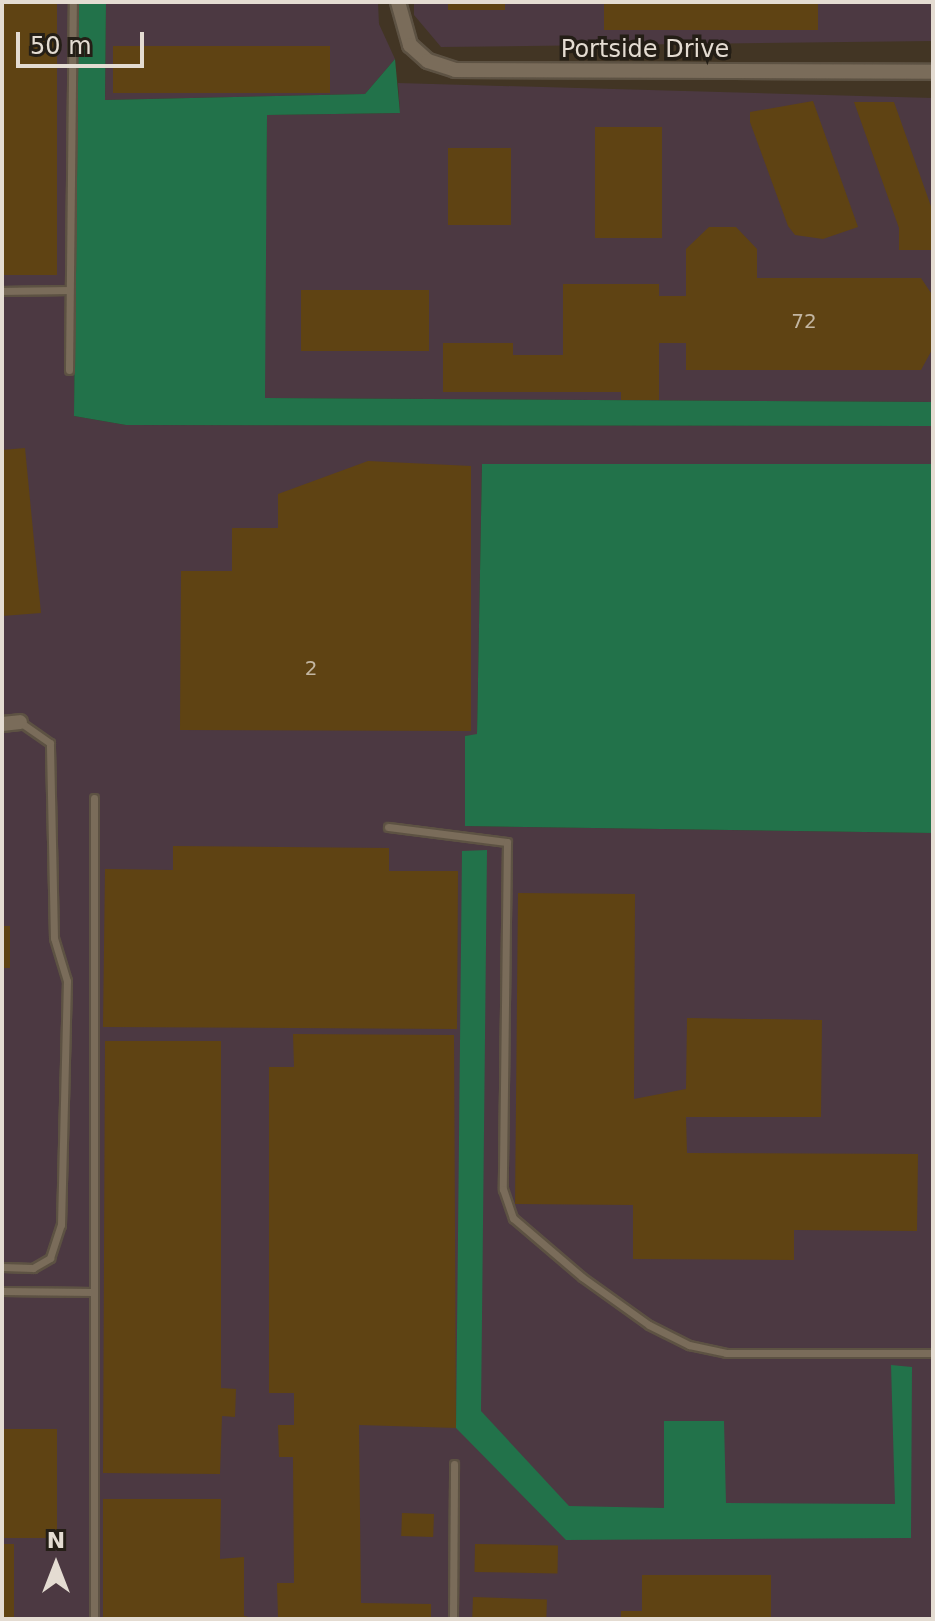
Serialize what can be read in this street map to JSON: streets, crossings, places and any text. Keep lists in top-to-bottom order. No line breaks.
{"streets":{"street":["Portside Drive"]},"house_numbers":["72","2"],"scale_bar":"50 m","north":"top"}
